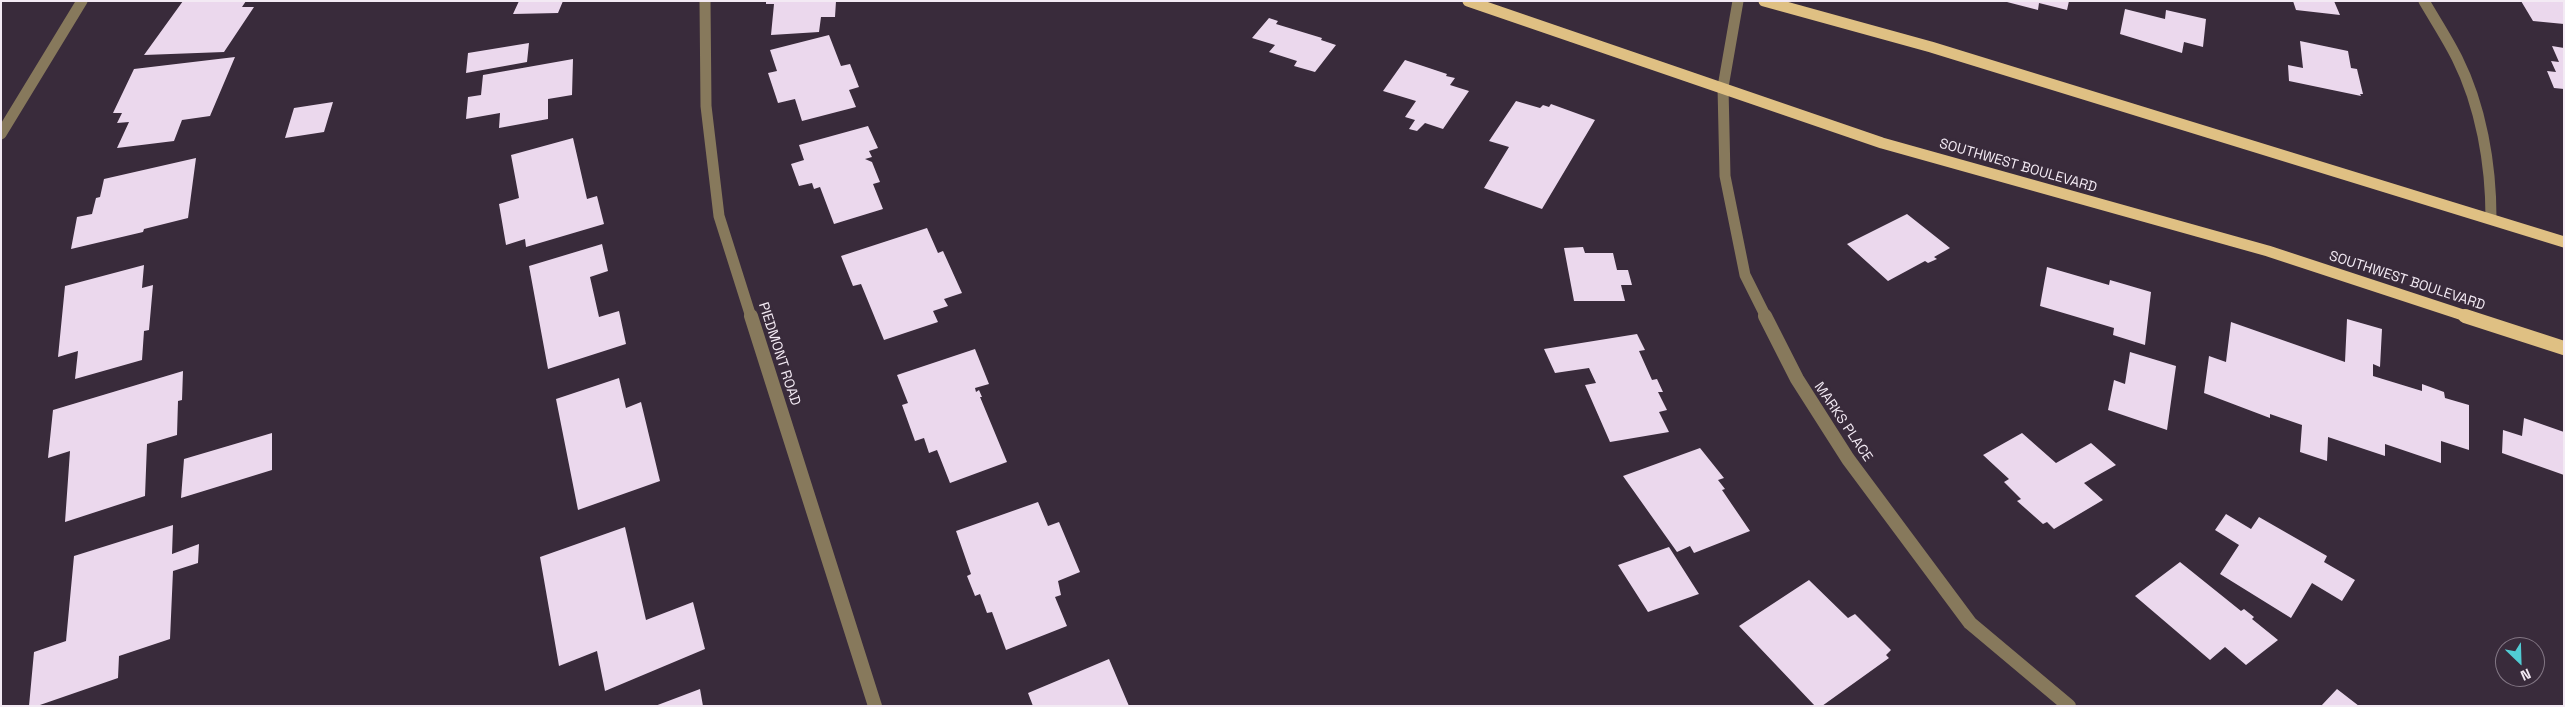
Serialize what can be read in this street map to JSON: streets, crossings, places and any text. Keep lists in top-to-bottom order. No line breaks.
{"streets":{"main road":["SOUTHWEST BOULEVARD"],"street":["PIEDMONT ROAD","MARKS PLACE"]},"crossings":[["SOUTHWEST BOULEVARD","MARKS PLACE"]],"north":"bottom right"}
